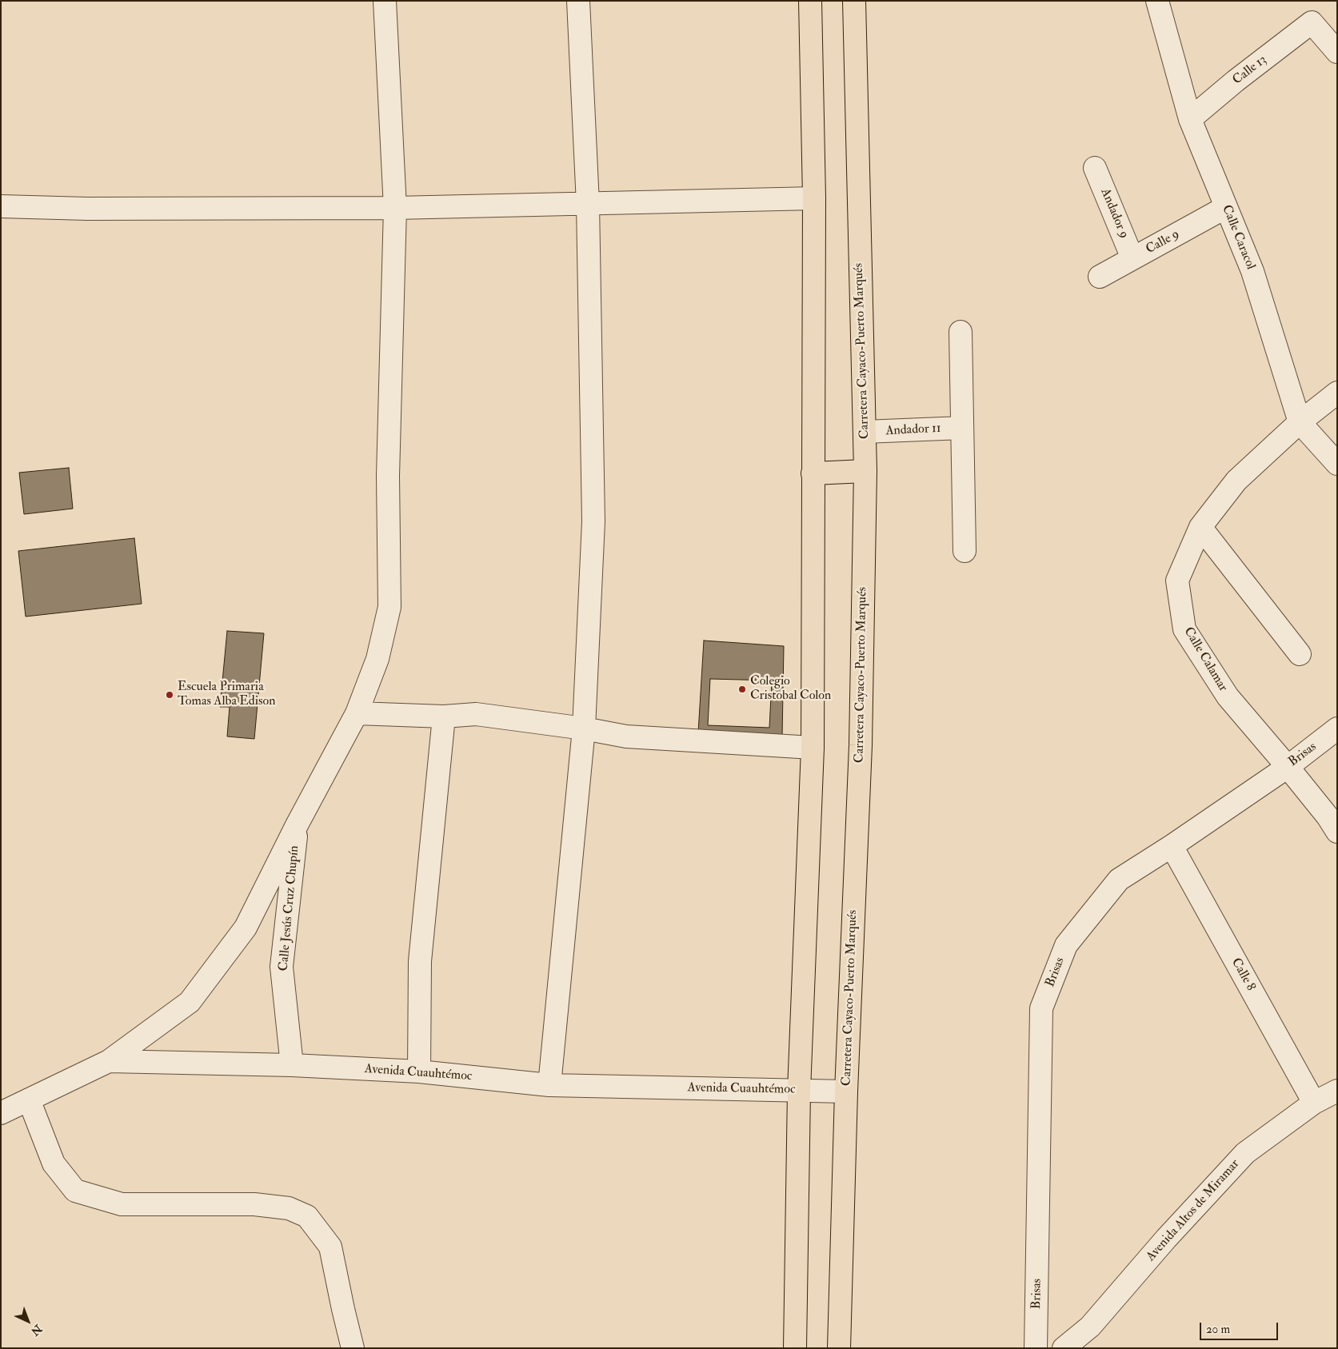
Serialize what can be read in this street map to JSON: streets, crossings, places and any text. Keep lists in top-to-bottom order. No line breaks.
{"streets":{"main road":["Carretera Cayaco-Puerto Marqués"],"street":["Calle 13","Andador 9","Calle Caracol","Calle 9","Andador 11","Calle Calamar","Brisas","Calle Jesús Cruz Chupín","Calle 8","Avenida Cuauhtémoc","Avenida Altos de Miramar"]},"crossings":[["Calle 13","Calle Caracol"],["Andador 9","Calle 9"],["Calle Caracol","Calle 9"],["Calle Caracol","Calle Calamar"],["Carretera Cayaco-Puerto Marqués","Andador 11"],["Carretera Cayaco-Puerto Marqués","Avenida Cuauhtémoc"],["Calle Calamar","Brisas"],["Brisas","Calle 8"],["Calle Jesús Cruz Chupín","Avenida Cuauhtémoc"],["Calle 8","Avenida Altos de Miramar"]],"places":["Colegio Cristobal Colon","Escuela Primaria Tomas Alba Edison"],"scale_bar":"20 m","north":"bottom right"}
